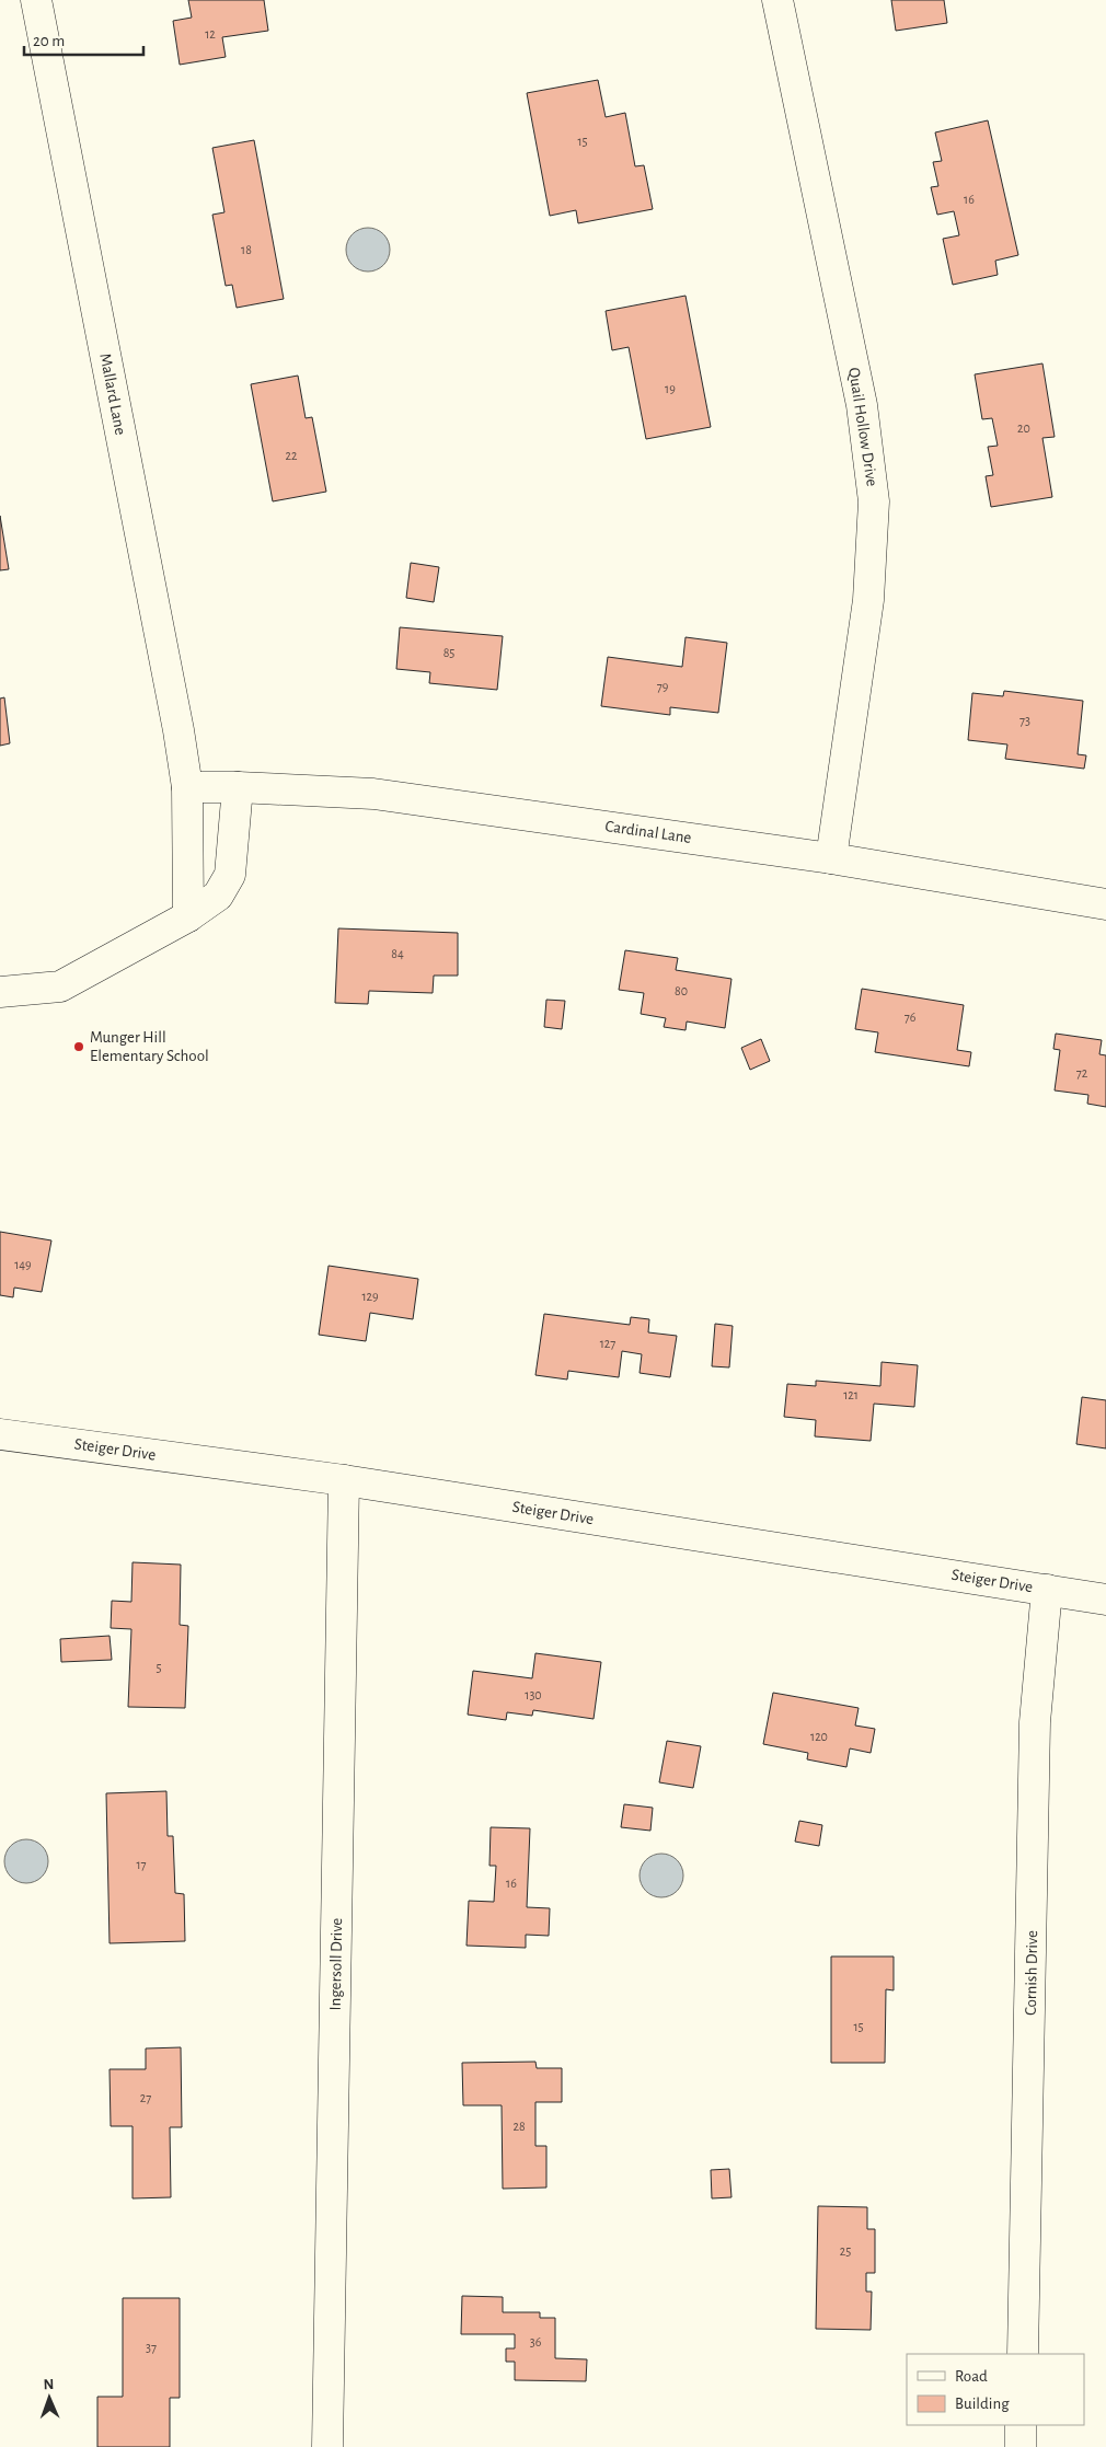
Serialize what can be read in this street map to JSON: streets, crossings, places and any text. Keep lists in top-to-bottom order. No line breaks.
{"streets":{"street":["Mallard Lane","Quail Hollow Drive","Cardinal Lane","Steiger Drive","Ingersoll Drive","Cornish Drive"]},"crossings":[["Mallard Lane","Cardinal Lane"],["Quail Hollow Drive","Cardinal Lane"],["Steiger Drive","Ingersoll Drive"],["Steiger Drive","Cornish Drive"]],"places":["Munger Hill Elementary School"],"house_numbers":["12","15","16","18","19","20","22","85","79","73","84","80","76","72","149","129","127","121","5","130","120","17","16","15","27","28","25","36","37"],"legend":["Road","Building"],"scale_bar":"20 m","north":"top"}
